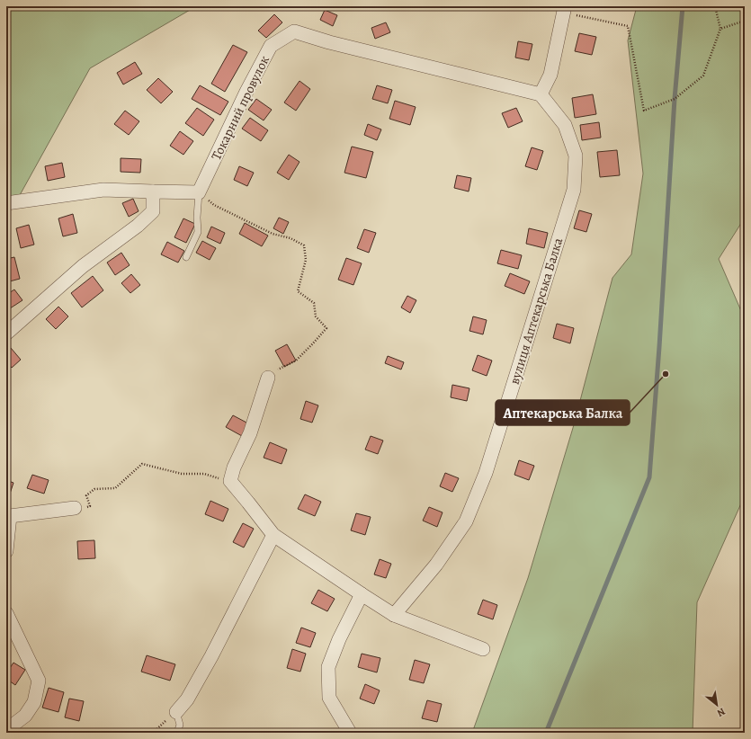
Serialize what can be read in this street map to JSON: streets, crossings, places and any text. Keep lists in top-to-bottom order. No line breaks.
{"streets":{"street":["Токарний провулок","вулиця Аптекарська Балка"]},"crossings":[["Токарний провулок","вулиця Аптекарська Балка"]],"places":["Аптекарська Балка"],"north":"bottom right"}
